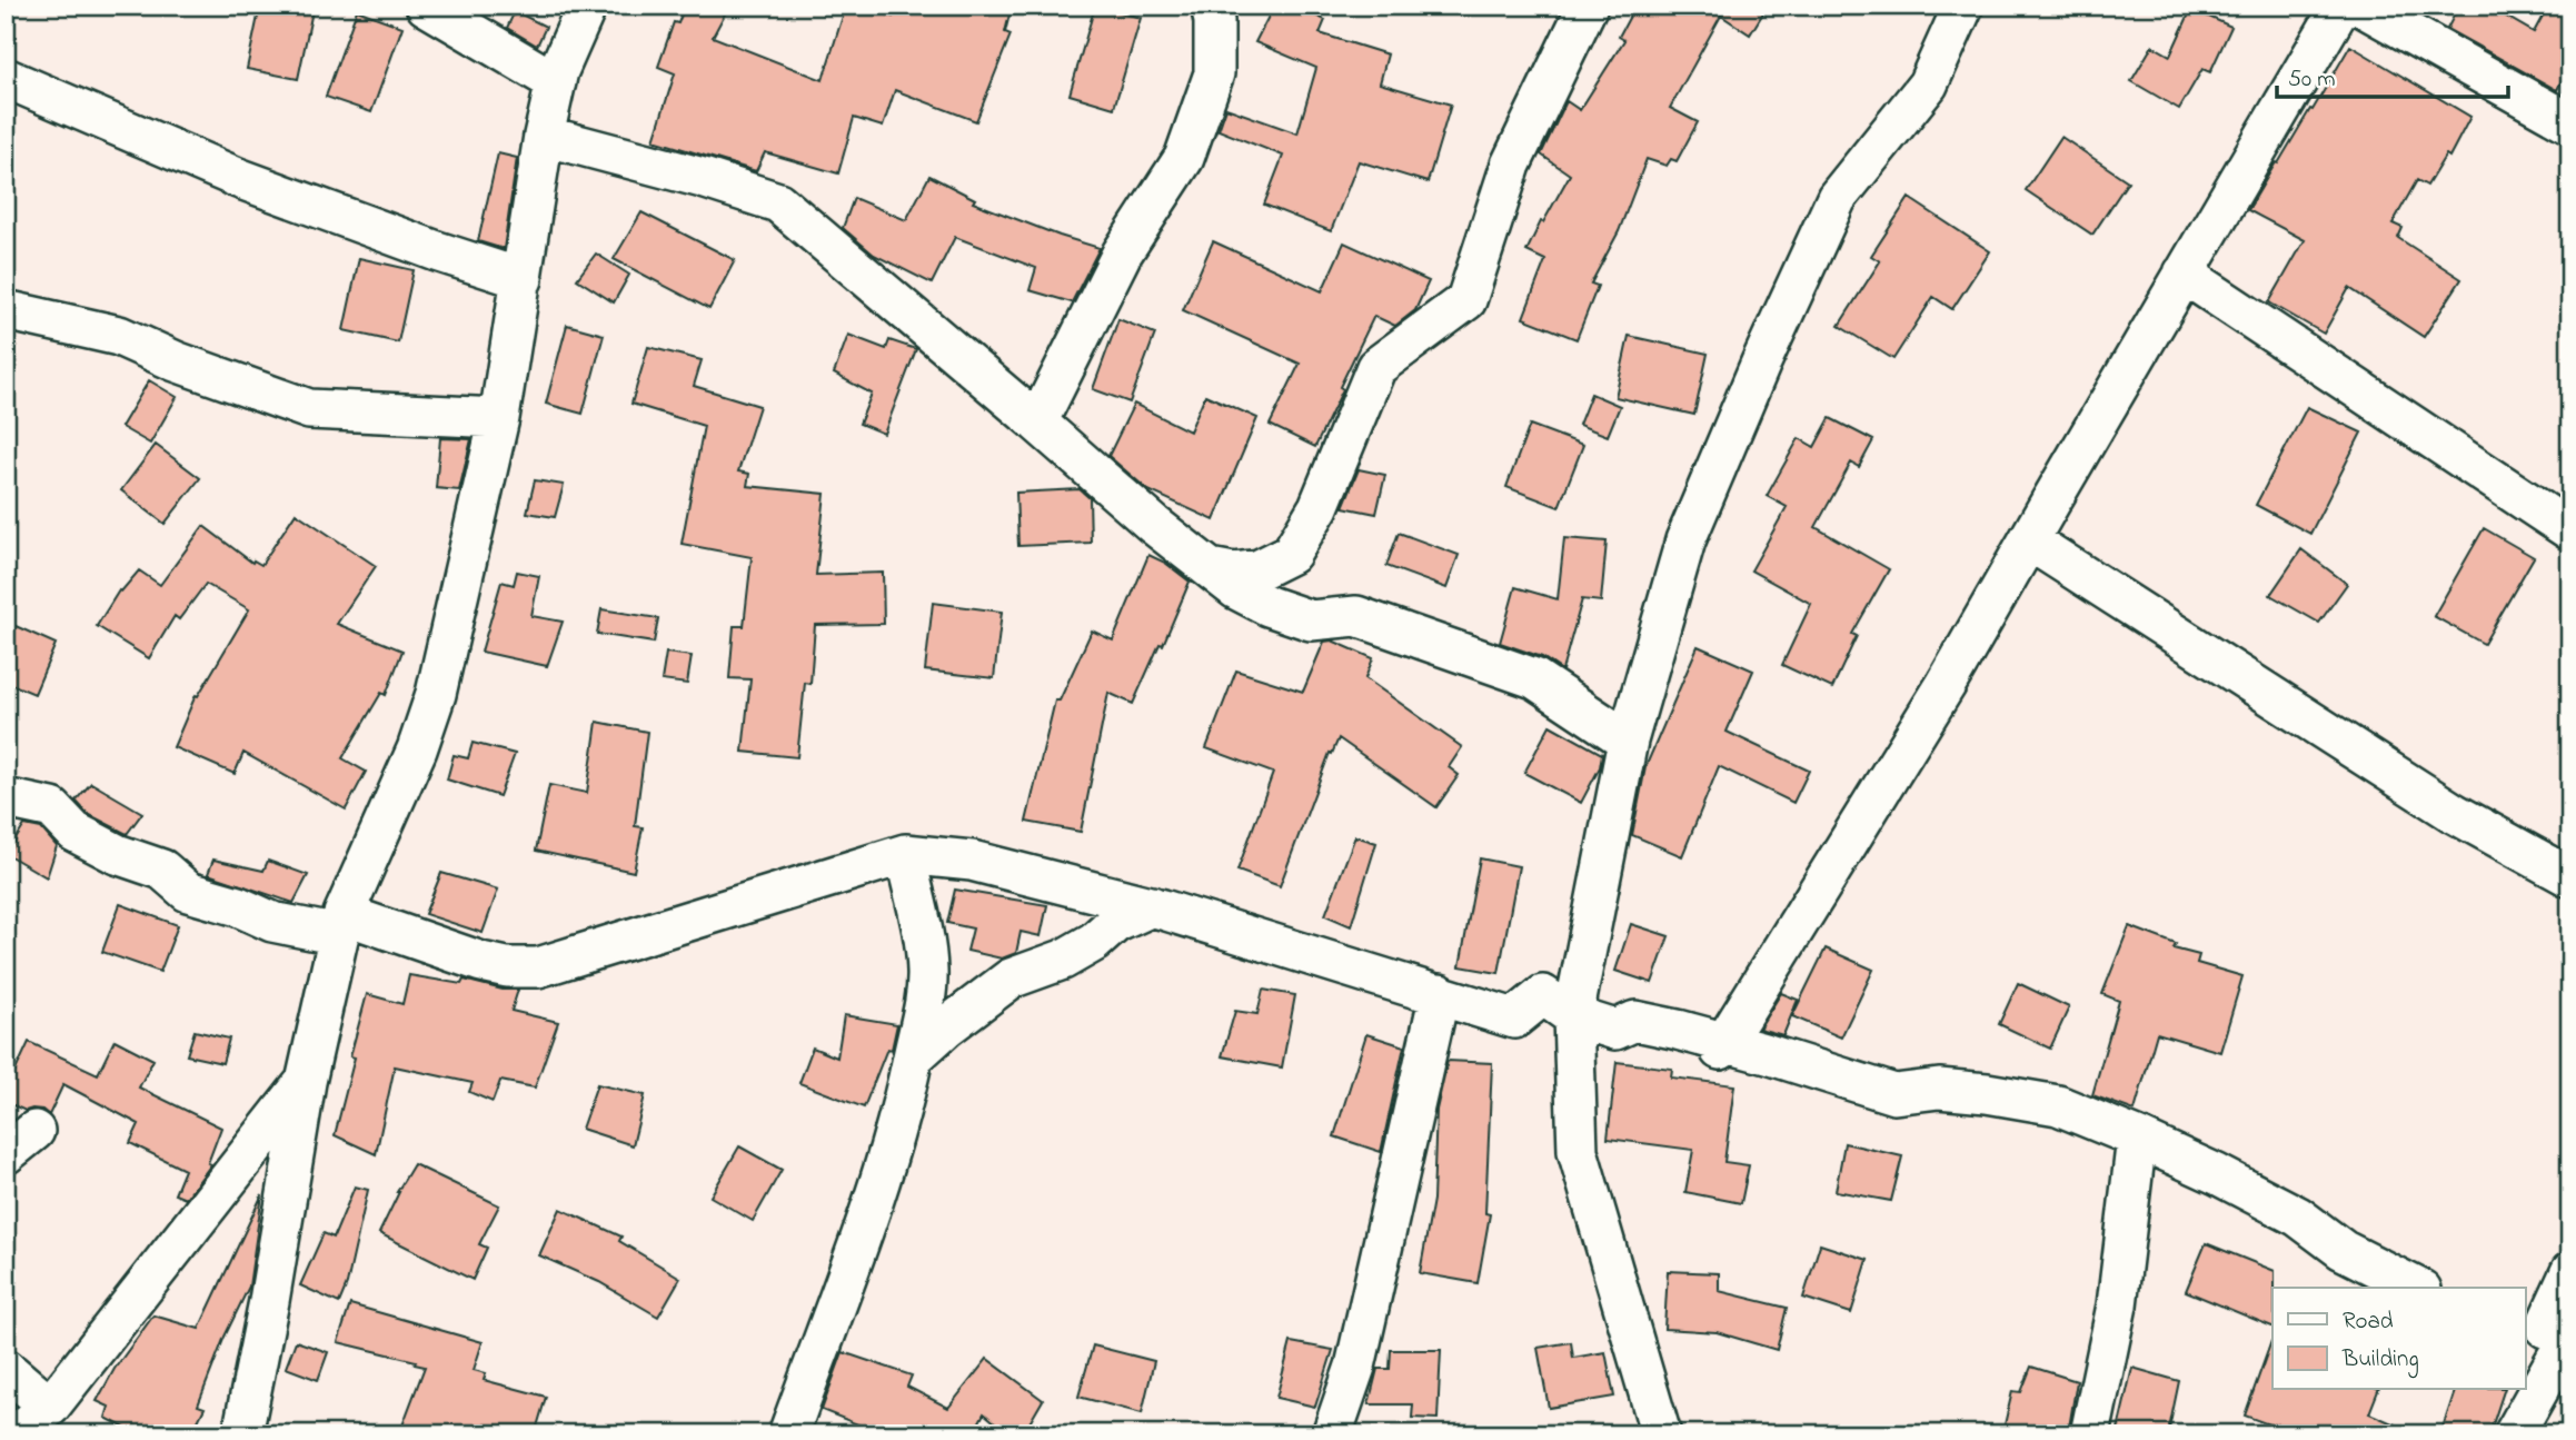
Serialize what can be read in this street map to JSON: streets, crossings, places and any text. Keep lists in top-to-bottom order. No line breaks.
{"legend":["Road","Building"],"scale_bar":"50 m"}
